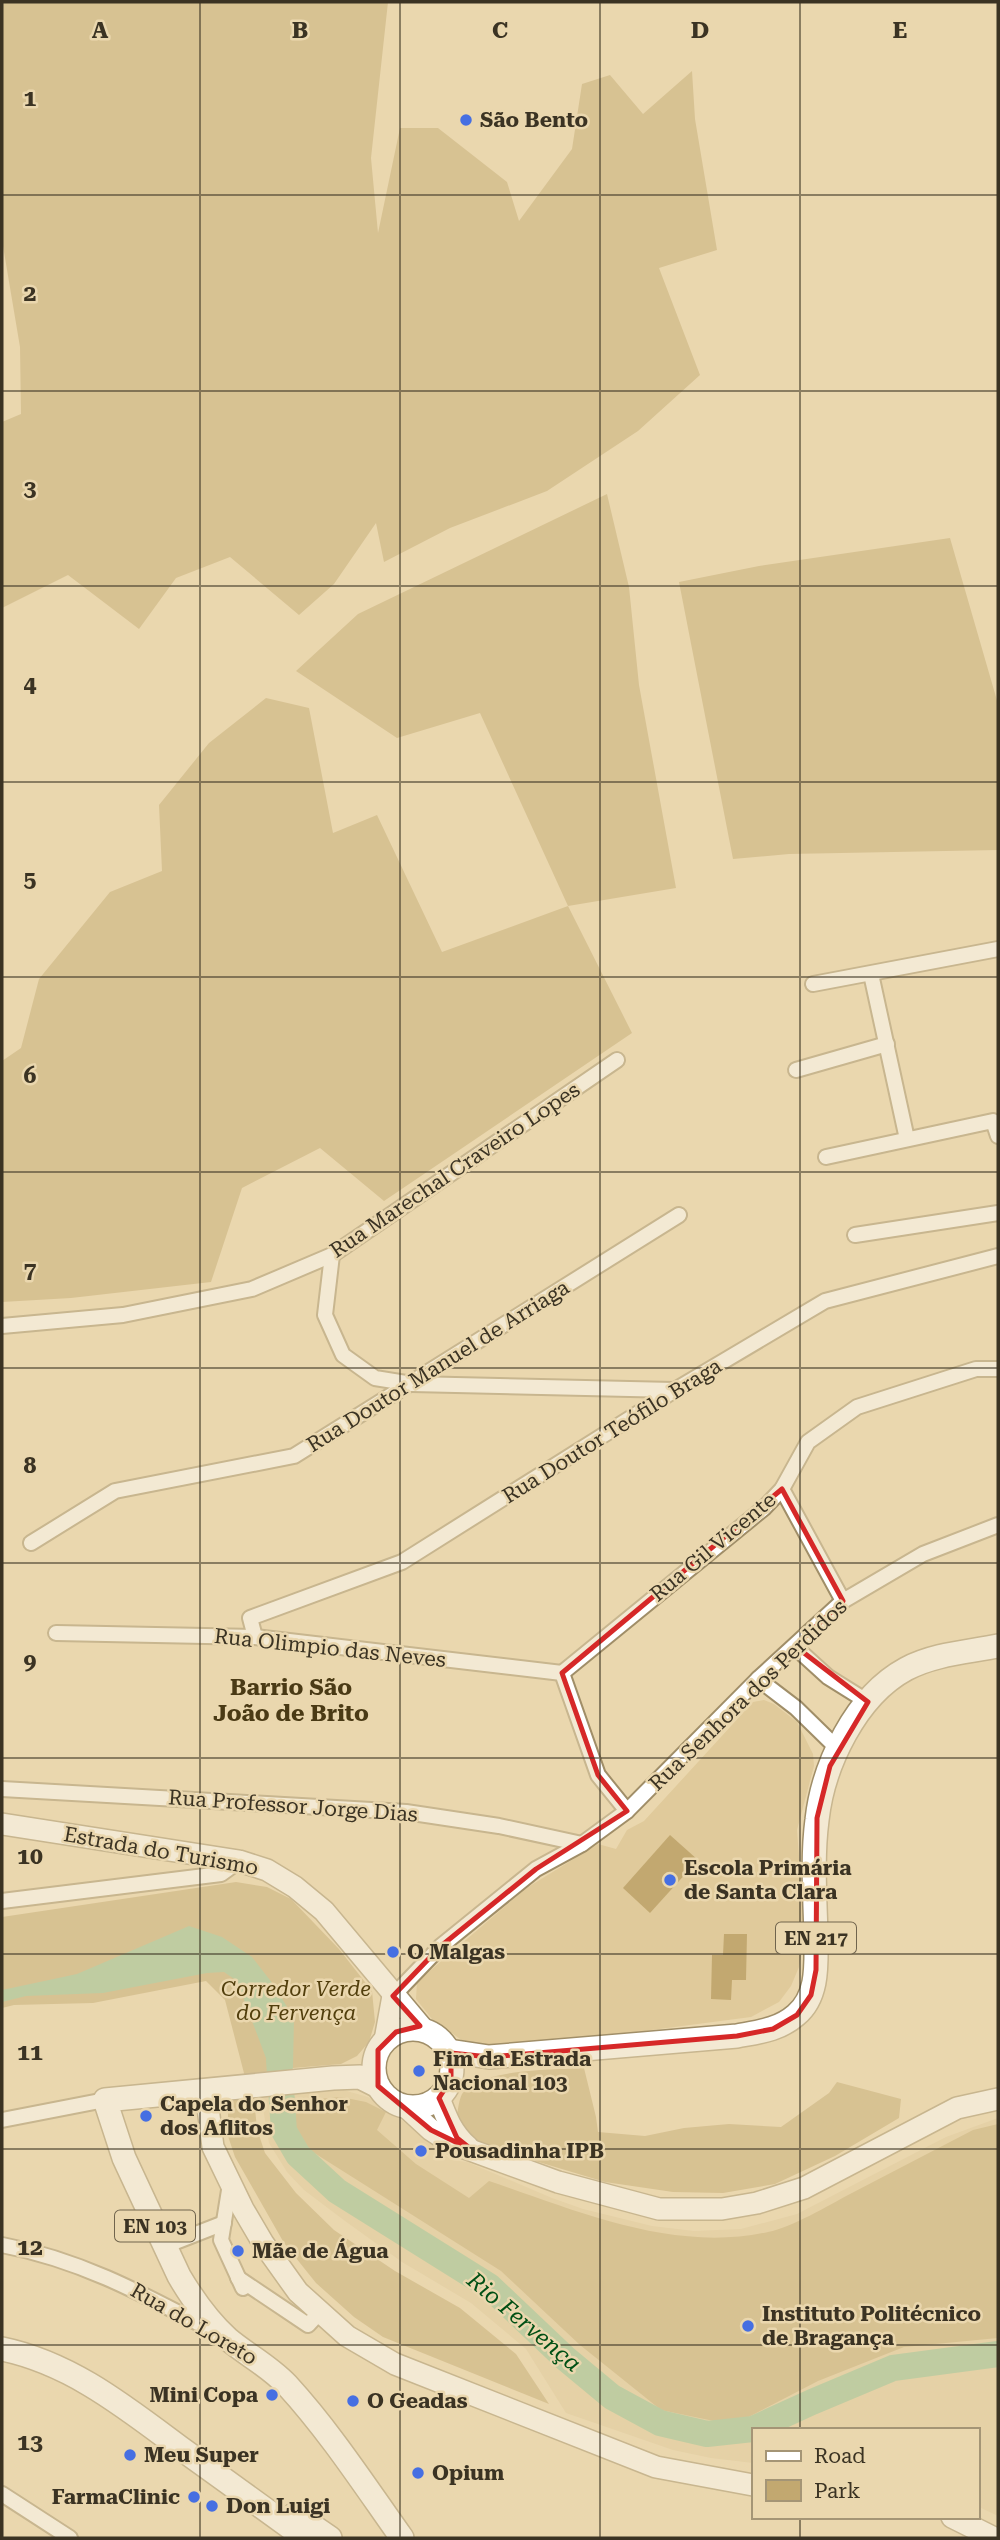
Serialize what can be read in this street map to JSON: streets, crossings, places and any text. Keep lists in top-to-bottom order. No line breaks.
{"streets":{"main road":["EN 217","EN 103","Rua do Loreto"],"street":["Rua Marechal Craveiro Lopes","Rua Doutor Manuel de Arriaga","Rua Doutor Teófilo Braga","Rua Gil Vicente","Rua Olimpio das Neves","Rua Senhora dos Perdidos","Rua Professor Jorge Dias","Estrada do Turismo"]},"crossings":[["Rua Doutor Teófilo Braga","Rua Olimpio das Neves"],["Rua Gil Vicente","Rua Olimpio das Neves"],["Rua Senhora dos Perdidos","Rua Professor Jorge Dias"],["Rua Senhora dos Perdidos","Estrada do Turismo"],["Estrada do Turismo","EN 217"],["EN 103","Rua do Loreto"]],"districts":["Barrio São João de Brito"],"water":["Rio Fervença"],"parks":["Corredor Verde do Fervença"],"places":["São Bento","Escola Primária de Santa Clara","O Malgas","Fim da Estrada Nacional 103","Capela do Senhor dos Aflitos","Pousadinha IPB","Mãe de Água","Instituto Politécnico de Bragança","Mini Copa","O Geadas","Meu Super","Opium","FarmaClinic","Don Luigi"],"legend":["Road","Park"],"grid":{"columns":["A","B","C","D","E"],"rows":["1","2","3","4","5","6","7","8","9","10","11","12","13"]}}
